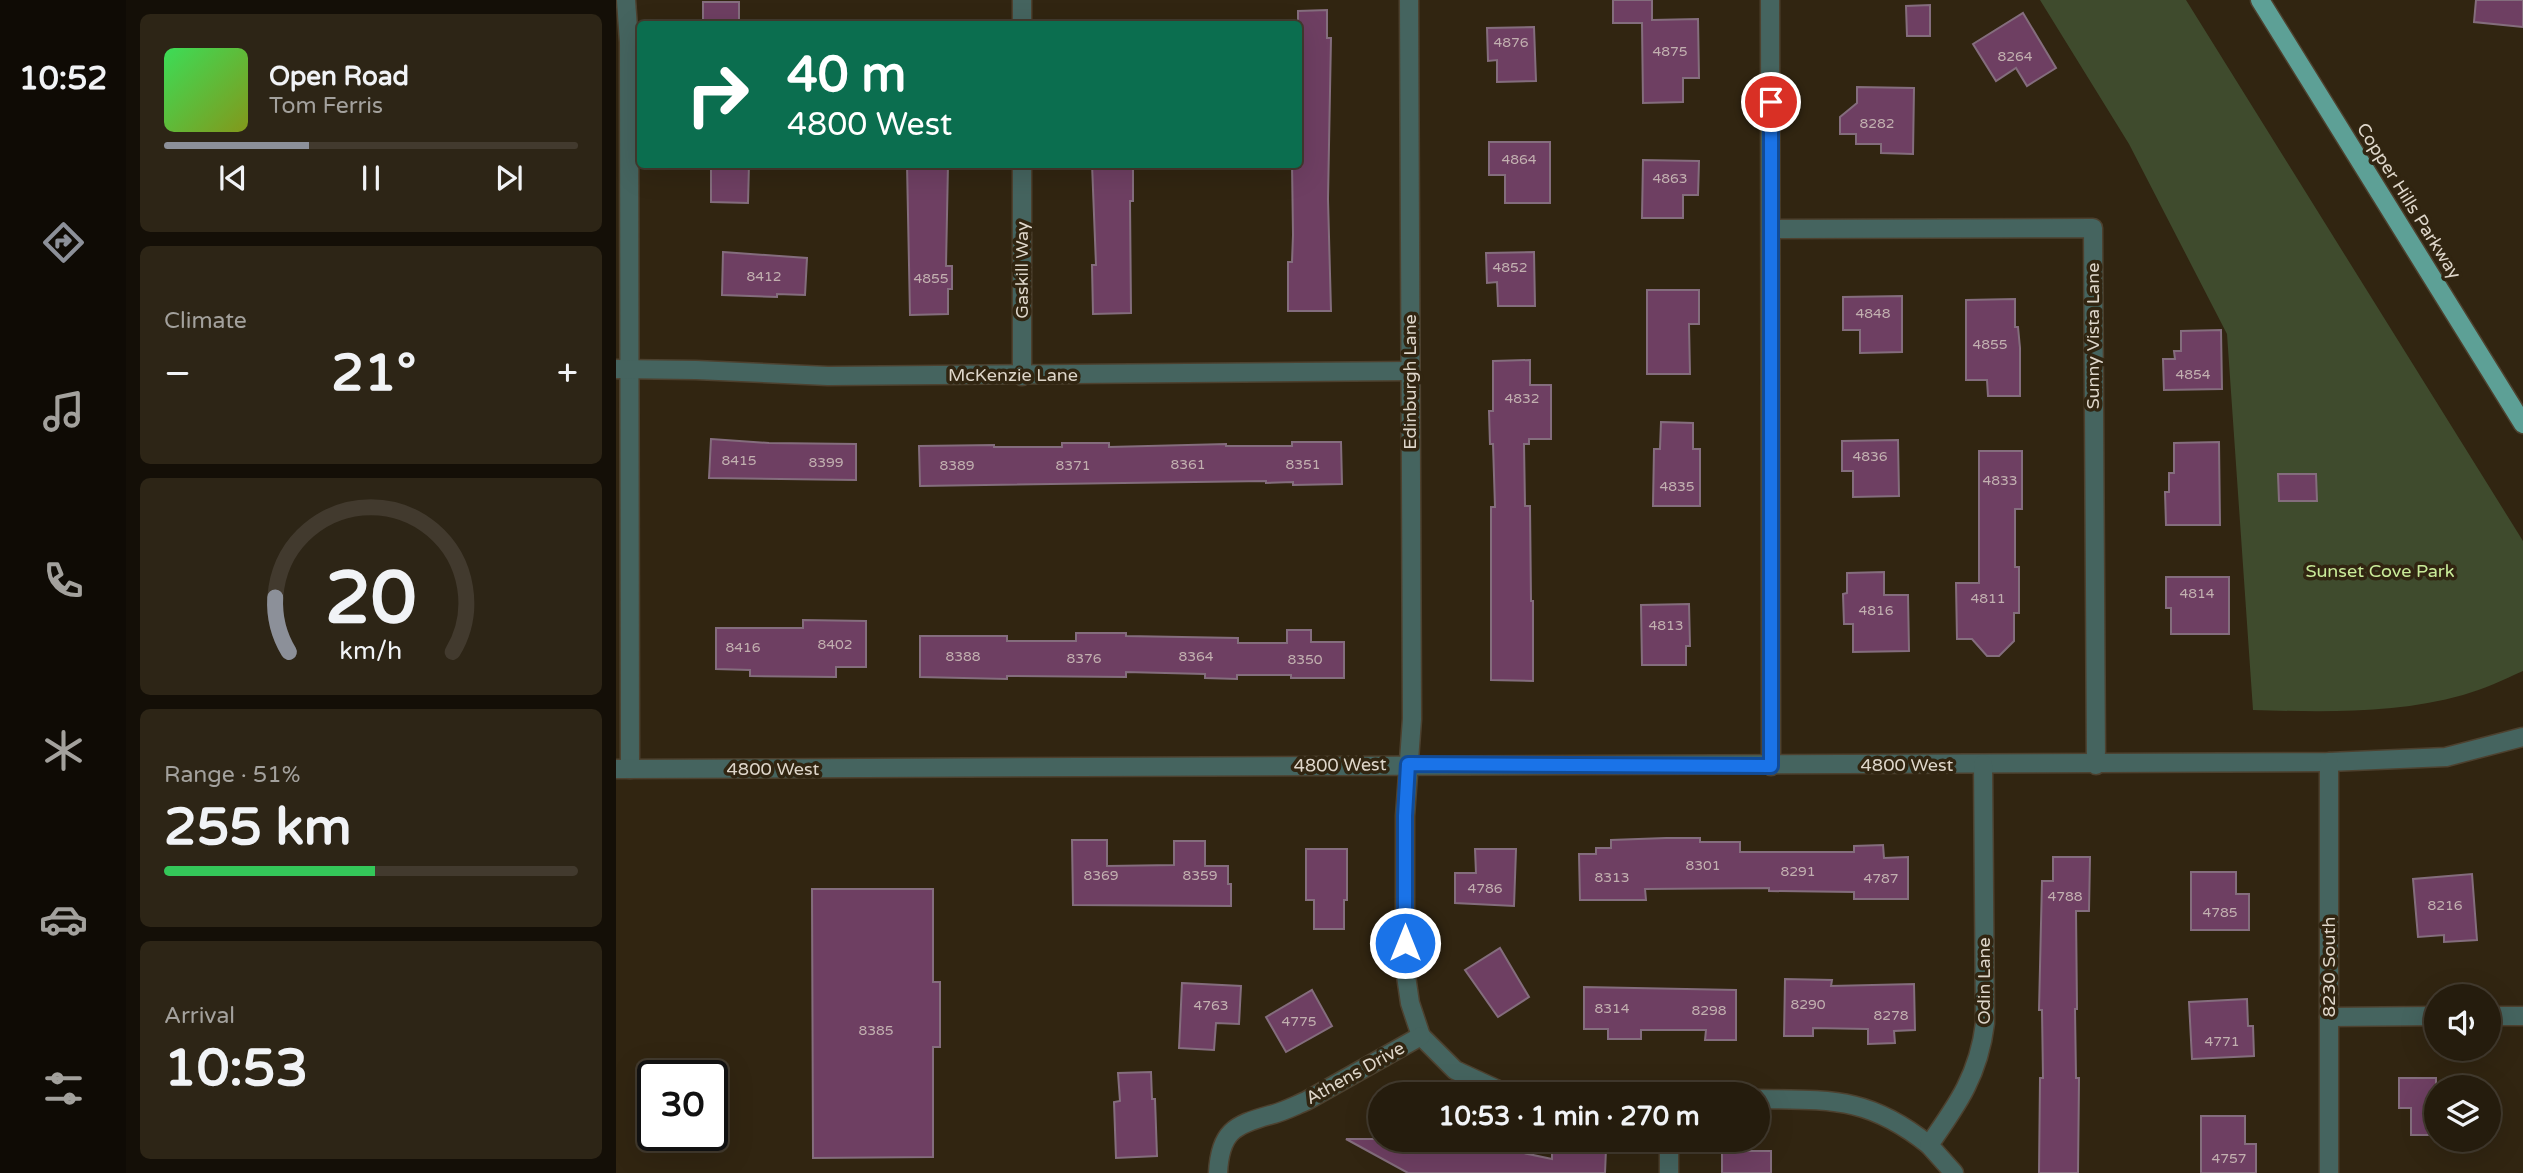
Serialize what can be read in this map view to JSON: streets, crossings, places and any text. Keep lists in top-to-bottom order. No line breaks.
{"streets":{"main road":["Copper Hills Parkway"],"street":["Gaskill Way","Sunny Vista Lane","McKenzie Lane","Edinburgh Lane","4800 West","8230 South","Odin Lane","Athens Drive"]},"crossings":[["Gaskill Way","McKenzie Lane"],["Sunny Vista Lane","4800 West"],["McKenzie Lane","Edinburgh Lane"],["Edinburgh Lane","4800 West"],["Edinburgh Lane","Athens Drive"],["4800 West","8230 South"],["4800 West","Odin Lane"],["4800 West","Athens Drive"]],"parks":["Sunset Cove Park"],"house_numbers":["4876","4875","8264","8282","4864","4863","4852","8412","4855","4848","4855","4854","4832","4836","8415","8399","8361","8351","8389","8371","4833","4835","4814","4811","4816","4813","8402","8416","8388","8364","8376","8350","8301","8291","8369","8359","8313","4787","4786","4788","8216","4785","8290","4763","8314","8298","8278","4775","8385","4771","4757"],"page":{"tabs":"10:52","turn":["40 m","4800 West"],"song":["Open Road","Tom Ferris"],"tile":["Climate",["Range · 51%","255 km"],["Arrival","10:53"]],"heat":["−","21°","+"],"limit":"30","trip":"10:53 · 1 min · 270 m","gauge":["20","km/h"]}}
